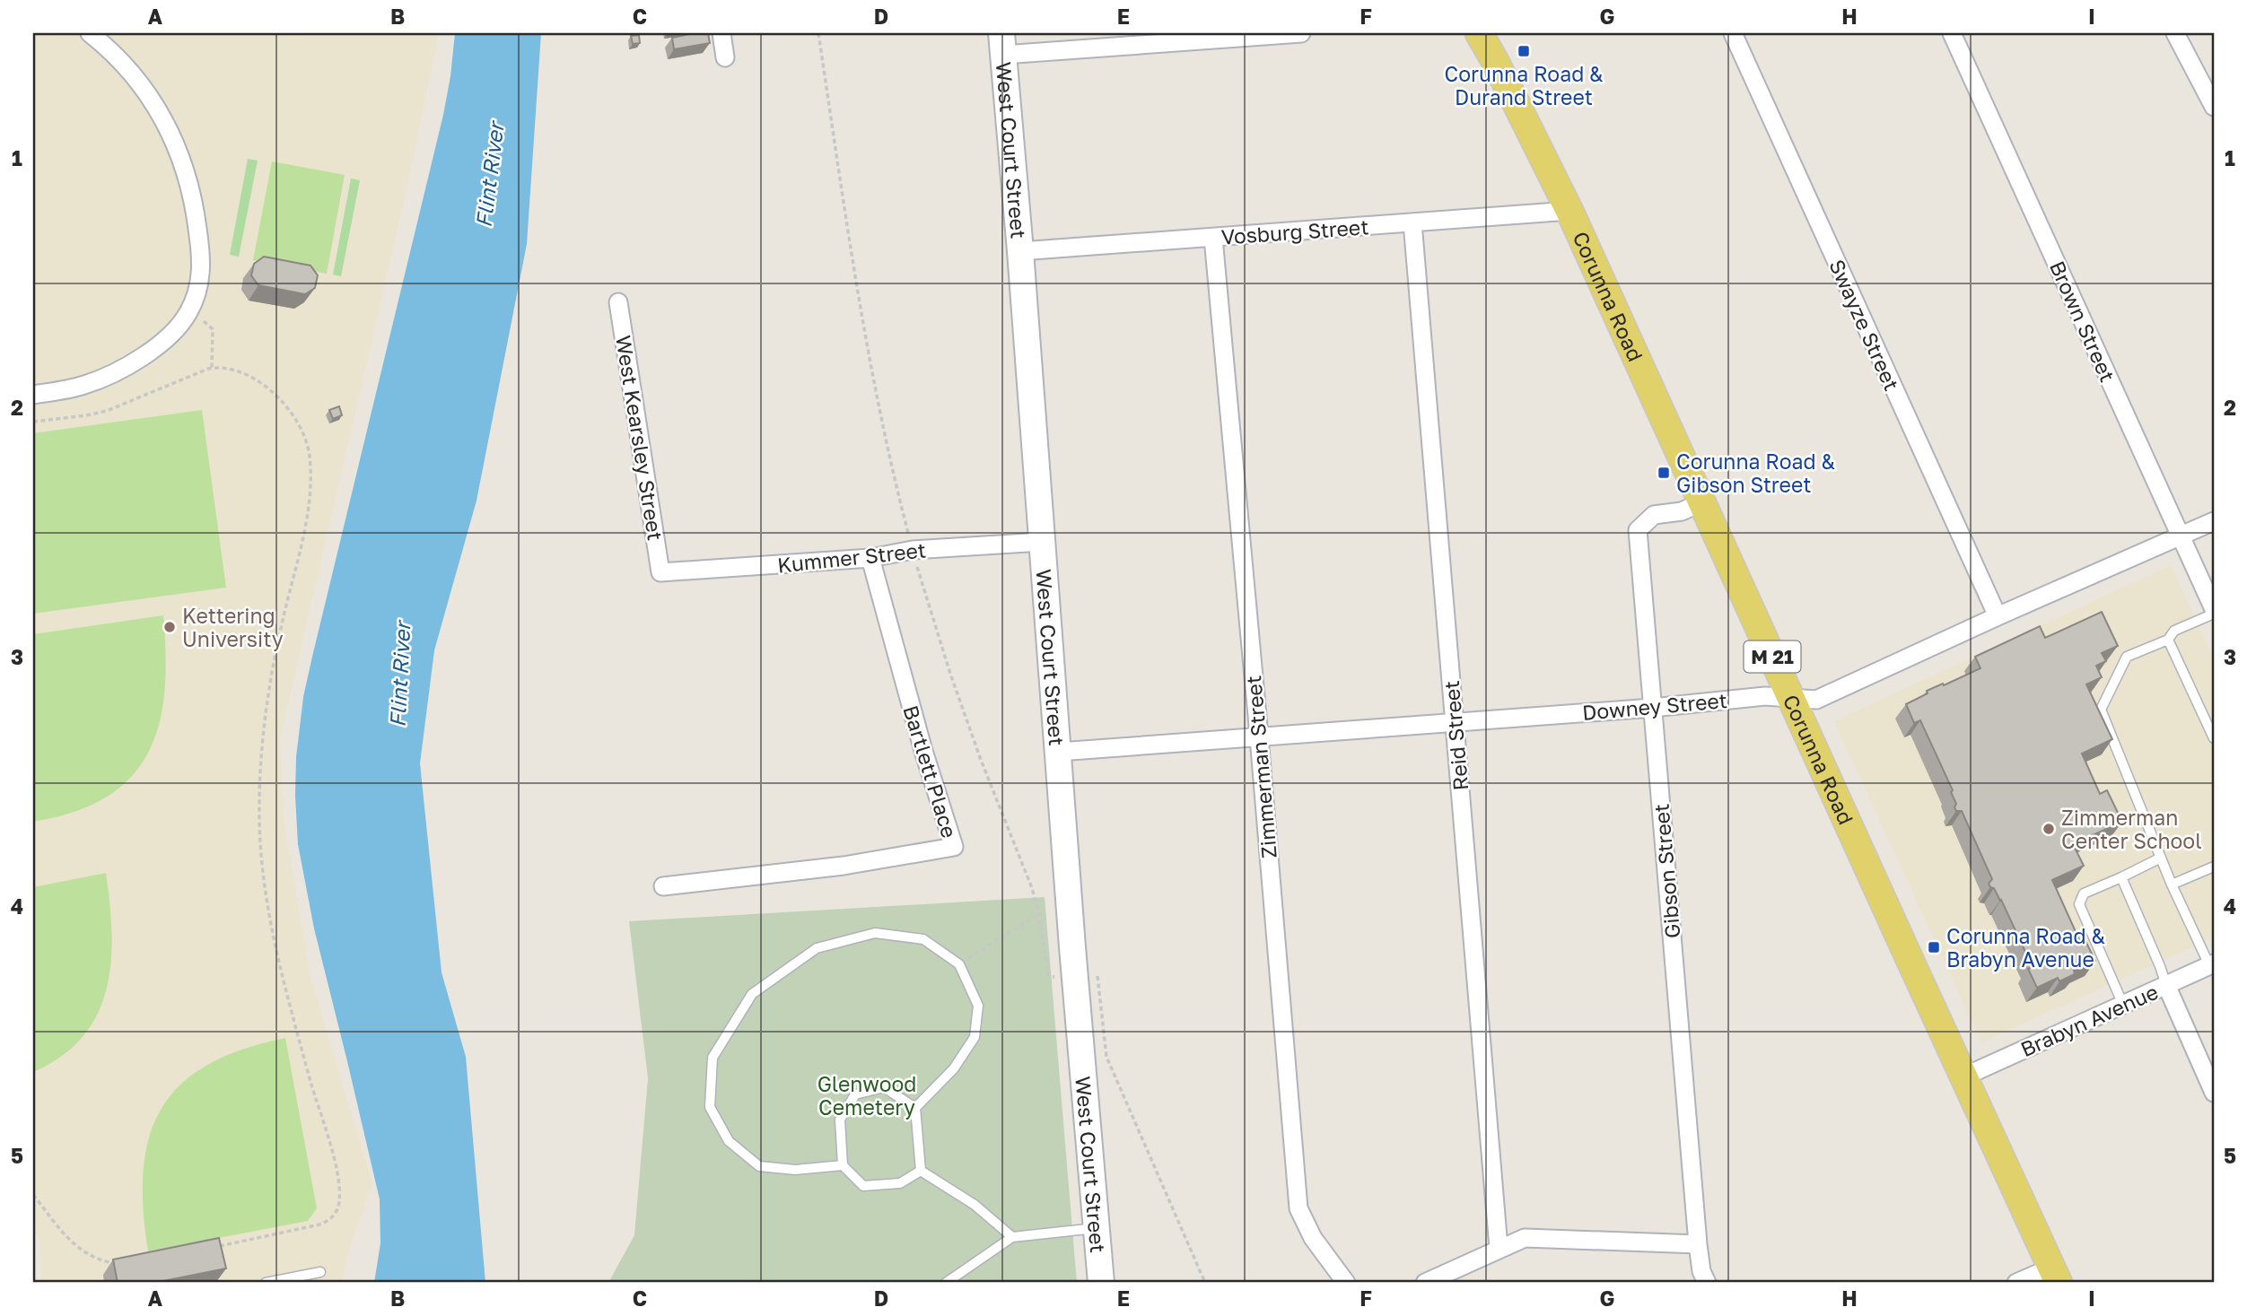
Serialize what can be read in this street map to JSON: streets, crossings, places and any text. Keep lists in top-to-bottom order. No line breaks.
{"streets":{"main road":["Corunna Road","M 21"],"street":["West Court Street","Vosburg Street","Brown Street","Swayze Street","West Kearsley Street","Kummer Street","Downey Street","Reid Street","Zimmerman Street","Bartlett Place","Gibson Street","Brabyn Avenue"]},"crossings":[["West Court Street","Vosburg Street"],["West Court Street","Kummer Street"],["West Court Street","Downey Street"],["Vosburg Street","Corunna Road"],["Vosburg Street","Reid Street"],["Vosburg Street","Zimmerman Street"],["Corunna Road","Downey Street"],["Corunna Road","Gibson Street"],["Corunna Road","Brabyn Avenue"],["Brown Street","Downey Street"],["Swayze Street","Downey Street"],["West Kearsley Street","Kummer Street"],["Kummer Street","Bartlett Place"],["Downey Street","Reid Street"],["Downey Street","Zimmerman Street"],["Downey Street","Gibson Street"]],"water":["Flint River"],"parks":["Glenwood Cemetery"],"places":{"transit":["Corunna Road & Durand Street","Corunna Road & Gibson Street","Corunna Road & Brabyn Avenue"],"other":["Kettering University","Zimmerman Center School"]},"grid":{"columns":["A","B","C","D","E","F","G","H","I"],"rows":["1","2","3","4","5"]}}
